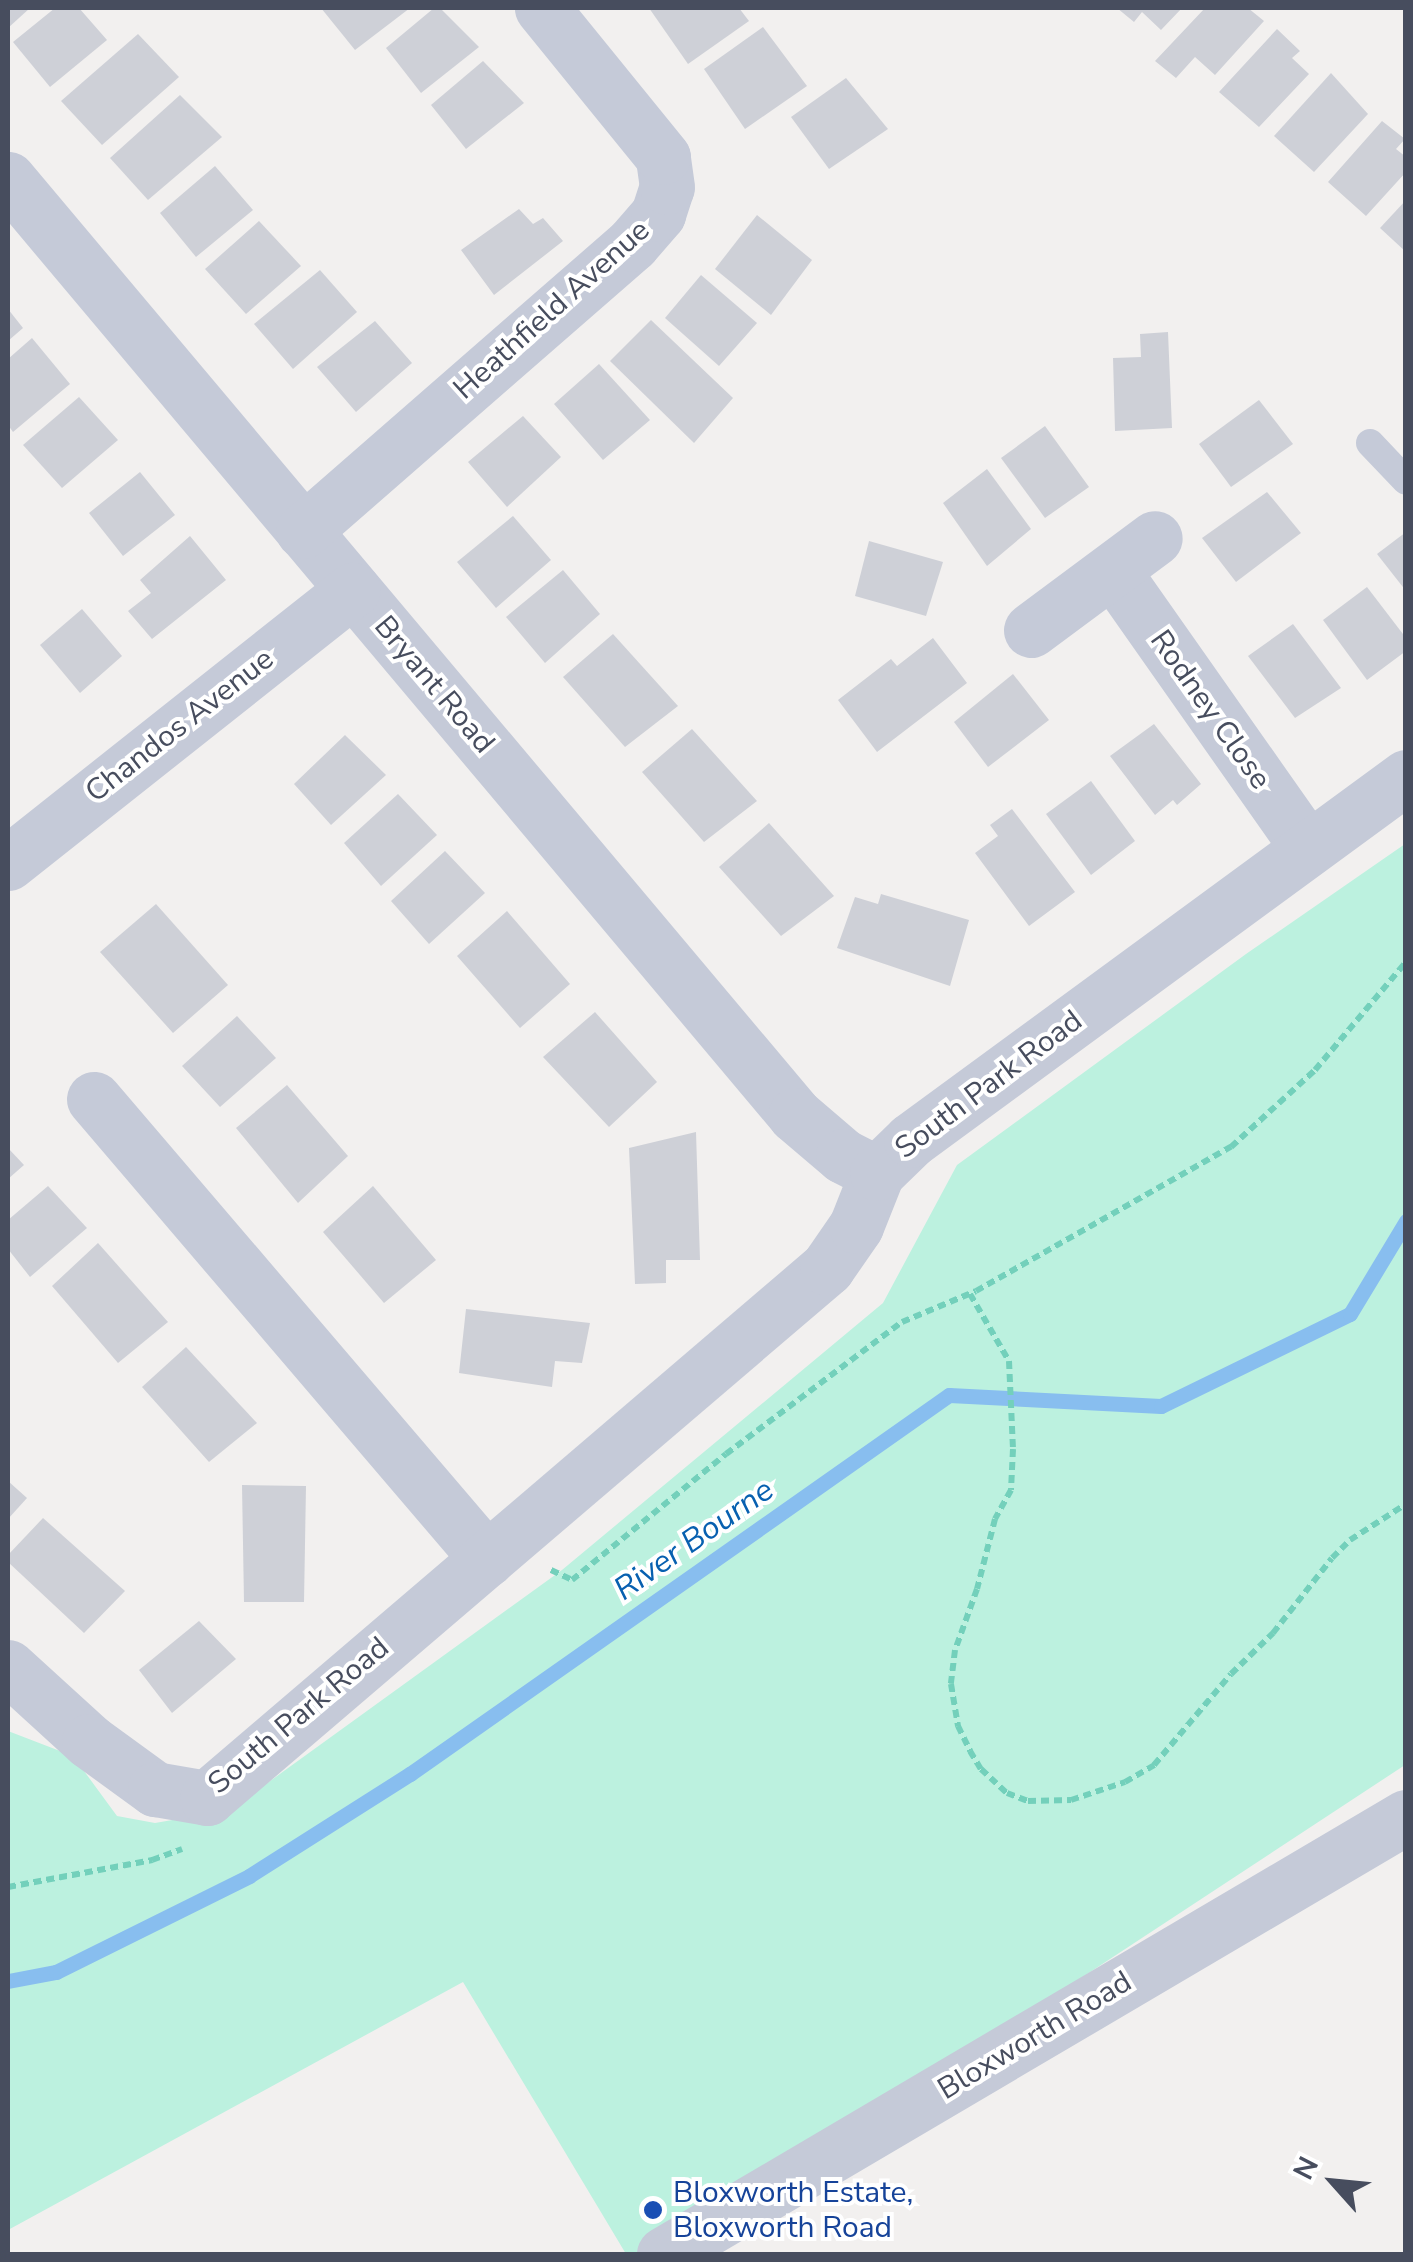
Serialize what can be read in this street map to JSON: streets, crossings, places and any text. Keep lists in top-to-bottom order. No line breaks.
{"streets":{"street":["Heathfield Avenue","Bryant Road","Rodney Close","Chandos Avenue","South Park Road","Bloxworth Road"]},"crossings":[["Heathfield Avenue","Bryant Road"],["Bryant Road","Chandos Avenue"],["Bryant Road","South Park Road"],["Rodney Close","South Park Road"]],"water":["River Bourne"],"places":["Bloxworth Estate, Bloxworth Road"],"north":"top left"}
